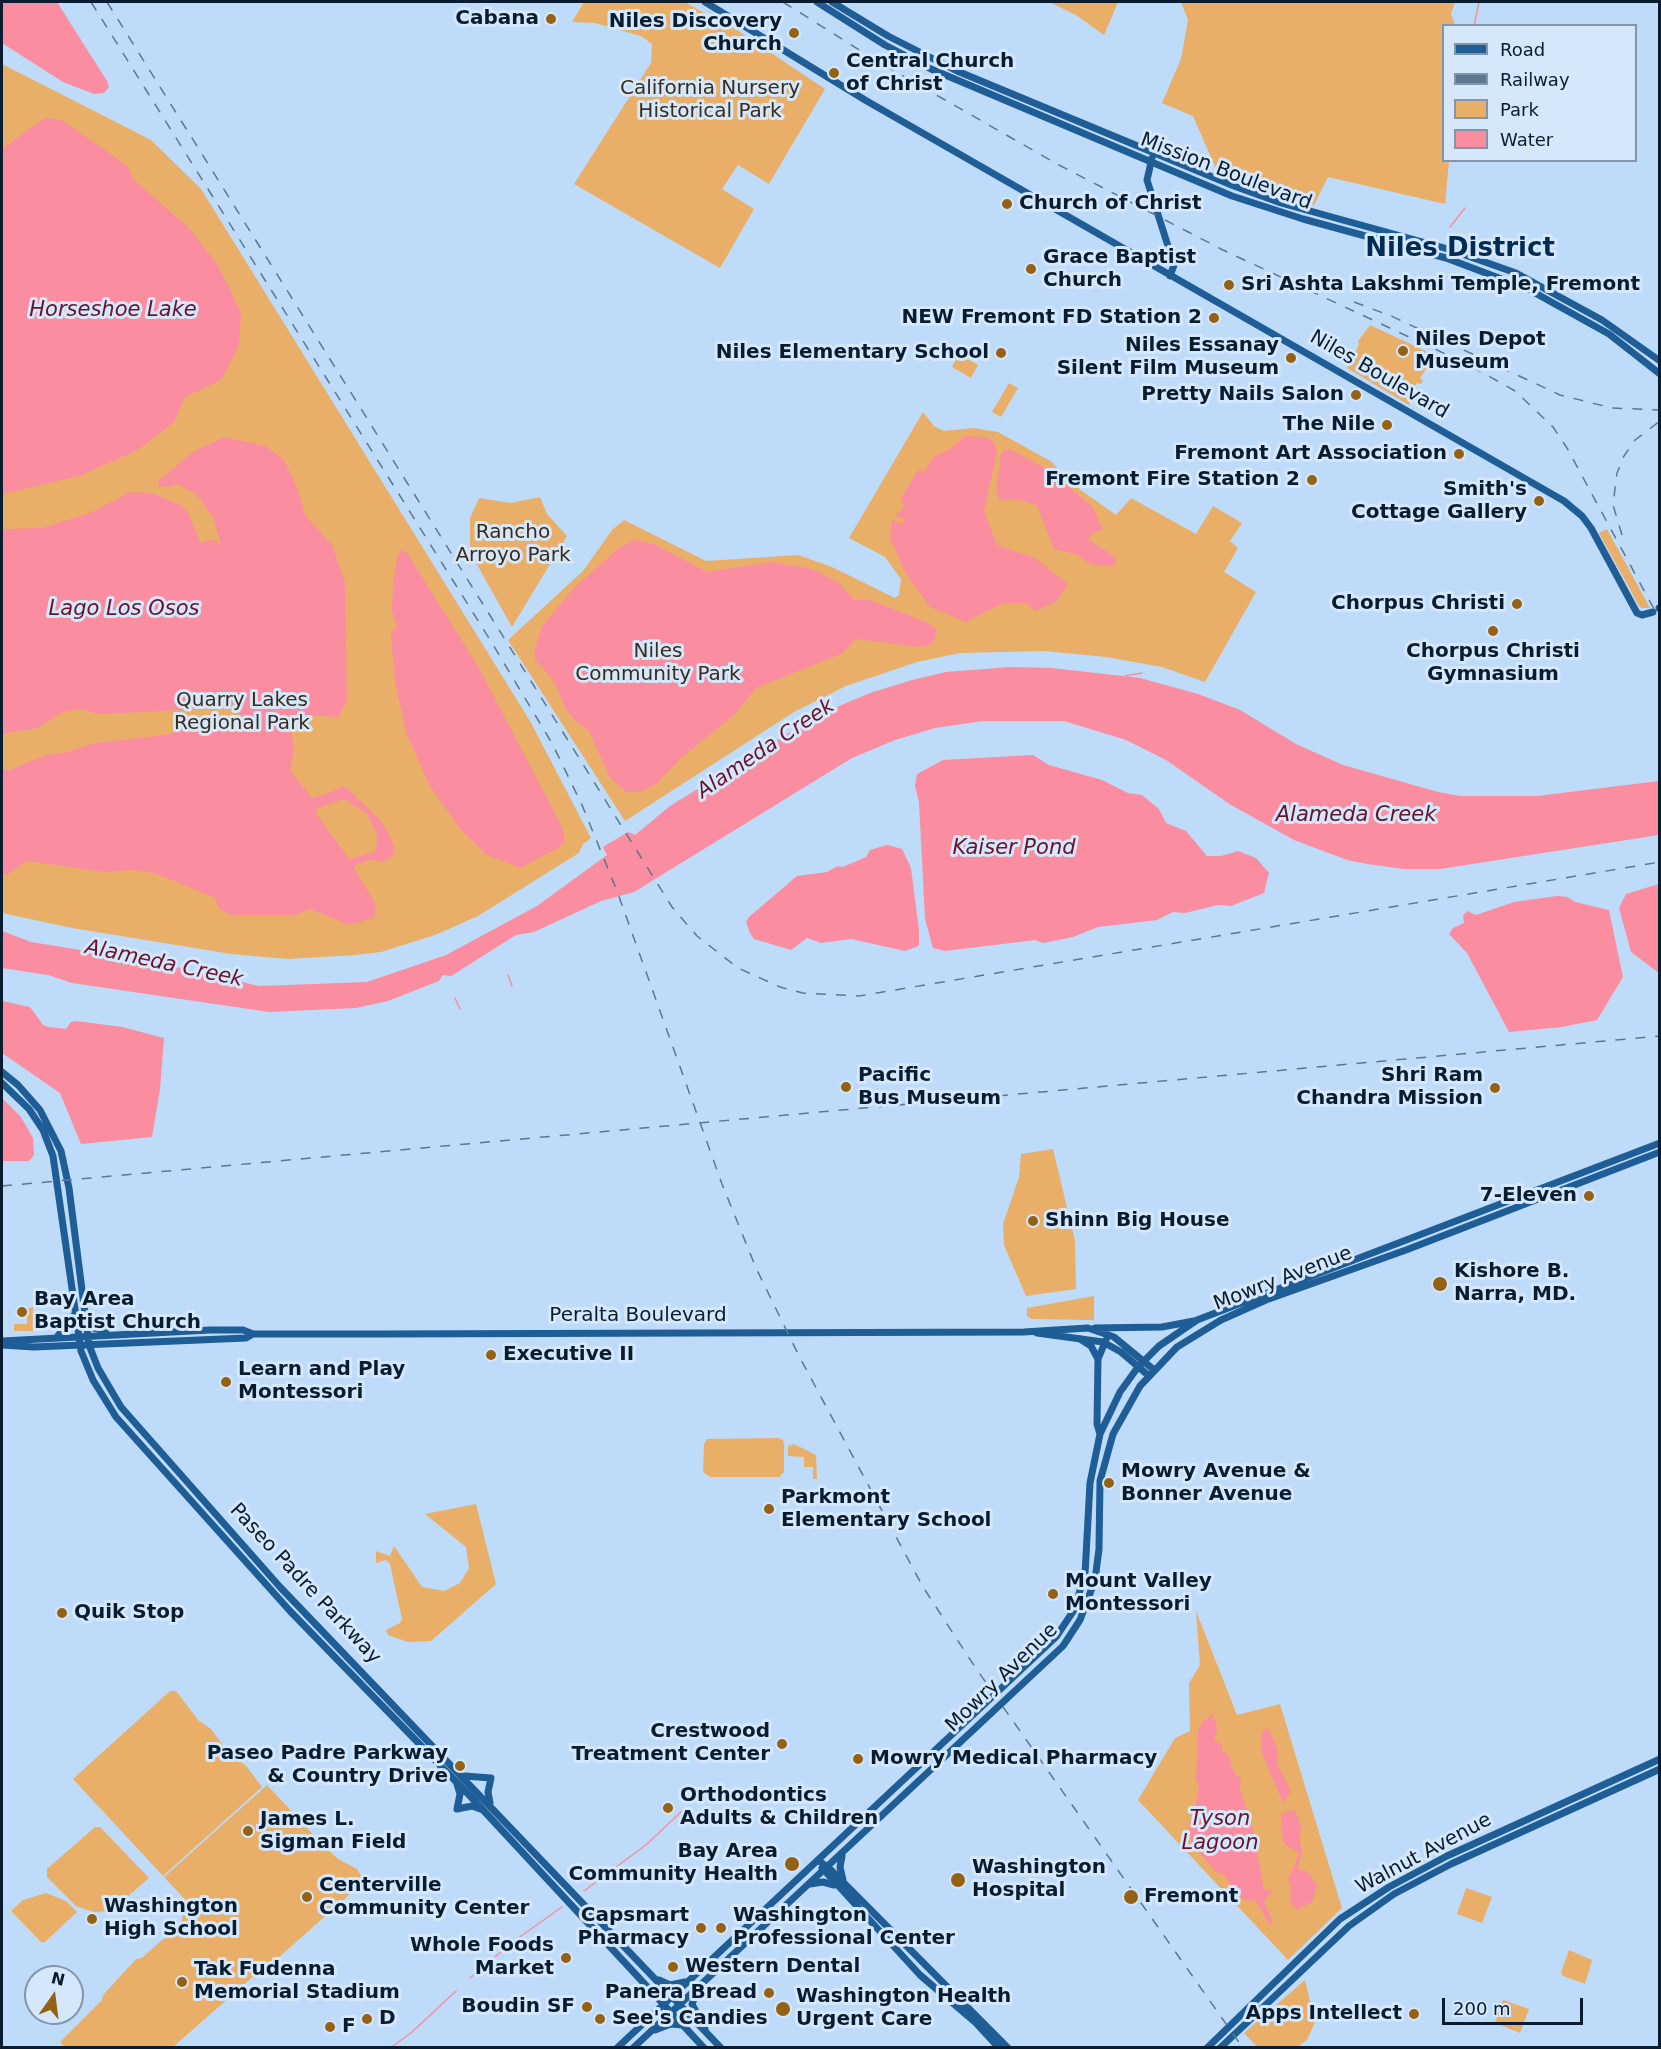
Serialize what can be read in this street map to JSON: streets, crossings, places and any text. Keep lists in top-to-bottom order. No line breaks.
{"streets":{"main road":["Mission Boulevard","Niles Boulevard","Mowry Avenue","Peralta Boulevard","Paseo Padre Parkway","Walnut Avenue"]},"crossings":[["Mowry Avenue","Peralta Boulevard"],["Mowry Avenue","Paseo Padre Parkway"],["Peralta Boulevard","Paseo Padre Parkway"]],"districts":["Niles District"],"water":["Horseshoe Lake","Lago Los Osos","Alameda Creek","Kaiser Pond","Tyson Lagoon"],"parks":["California Nursery Historical Park","Rancho Arroyo Park","Niles Community Park","Quarry Lakes Regional Park"],"places":["Cabana","Niles Discovery Church","Central Church of Christ","Church of Christ","Grace Baptist Church","Sri Ashta Lakshmi Temple, Fremont","NEW Fremont FD Station 2","Niles Depot Museum","Niles Elementary School","Niles Essanay Silent Film Museum","Pretty Nails Salon","The Nile","Fremont Art Association","Fremont Fire Station 2","Smith's Cottage Gallery","Chorpus Christi","Chorpus Christi Gymnasium","Pacific Bus Museum","Shri Ram Chandra Mission","7-Eleven","Shinn Big House","Kishore B. Narra, MD.","Bay Area Baptist Church","Executive II","Learn and Play Montessori","Mowry Avenue & Bonner Avenue","Parkmont Elementary School","Mount Valley Montessori","Quik Stop","Crestwood Treatment Center","Mowry Medical Pharmacy","Paseo Padre Parkway & Country Drive","Orthodontics Adults & Children","James L. Sigman Field","Bay Area Community Health","Washington Hospital","Centerville Community Center","Fremont","Washington High School","Capsmart Pharmacy","Washington Professional Center","Whole Foods Market","Western Dental","Tak Fudenna Memorial Stadium","Panera Bread","Boudin SF","Washington Health Urgent Care","Apps Intellect","D","See's Candies","F"],"legend":["Road","Railway","Park","Water"],"scale_bar":"200 m","north":"top"}
